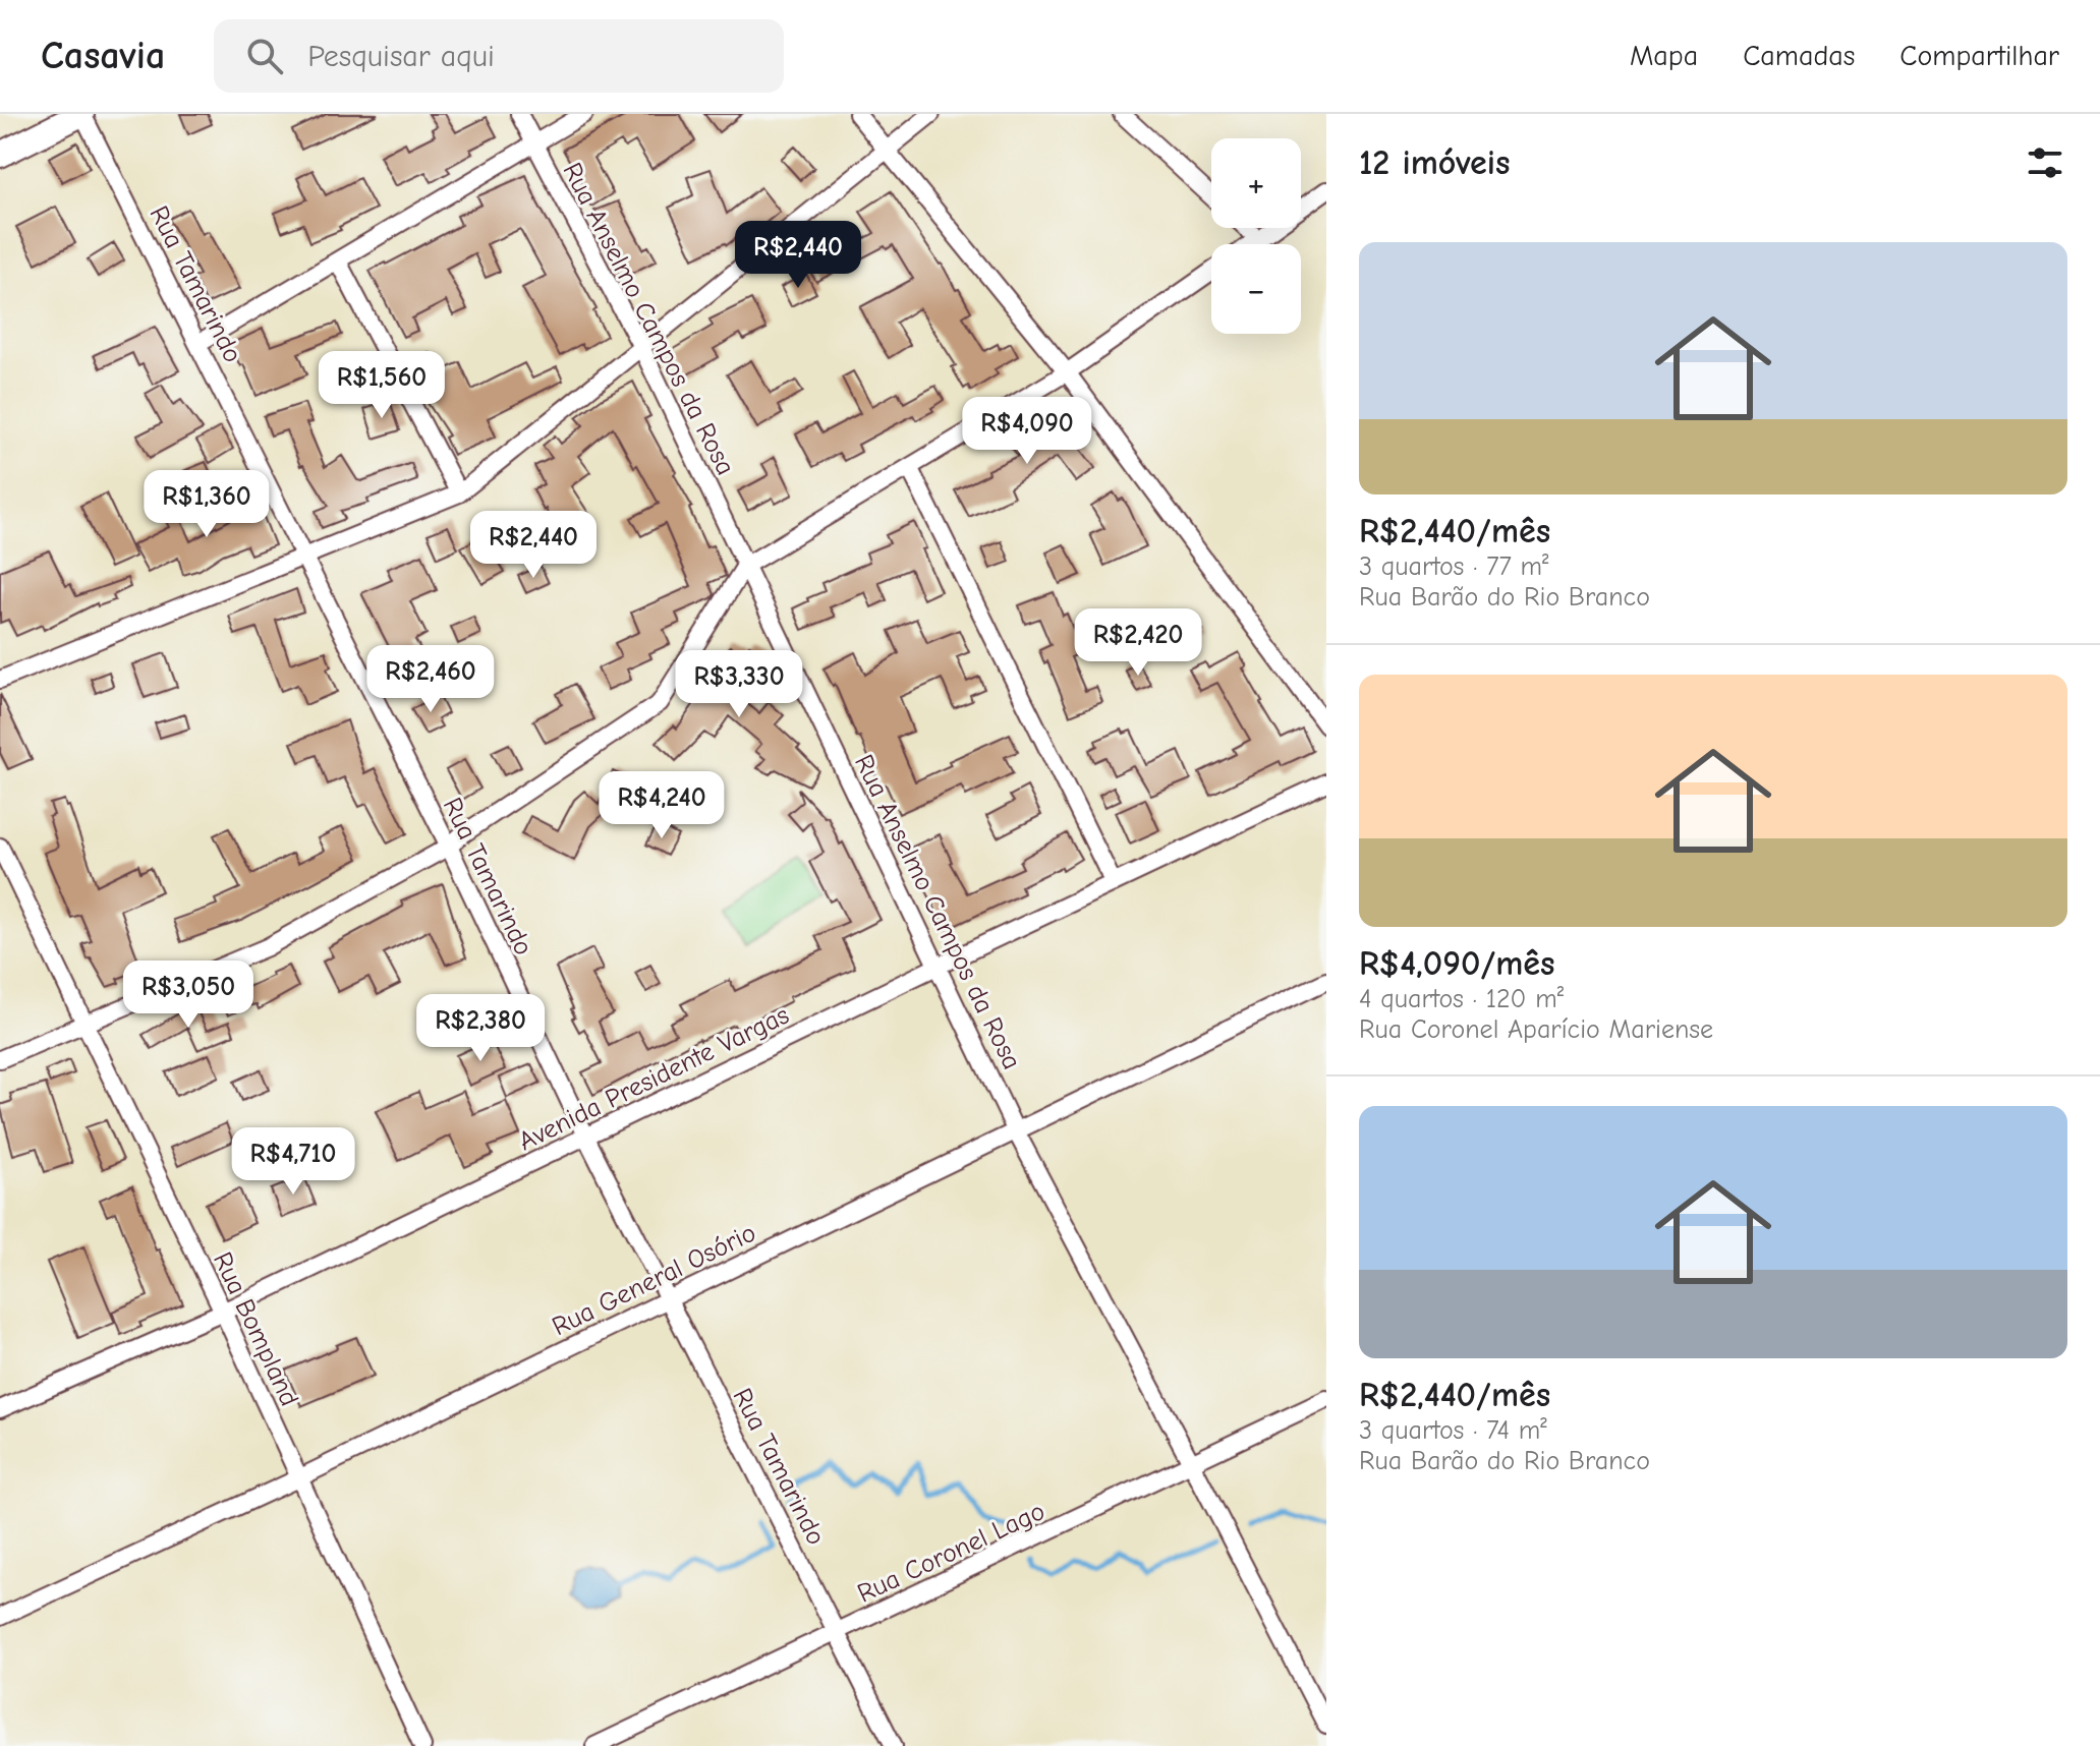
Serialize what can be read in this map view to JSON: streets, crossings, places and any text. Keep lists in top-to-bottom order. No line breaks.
{"streets":{"street":["Rua Tamarindo","Rua Anselmo Campos da Rosa","Avenida Presidente Vargas","Rua General Osório","Rua Bompland","Rua Coronel Lago"]},"crossings":[["Rua Tamarindo","Avenida Presidente Vargas"],["Rua Tamarindo","Rua General Osório"],["Rua Tamarindo","Rua Coronel Lago"],["Rua Anselmo Campos da Rosa","Avenida Presidente Vargas"],["Rua Anselmo Campos da Rosa","Rua General Osório"],["Rua Anselmo Campos da Rosa","Rua Coronel Lago"],["Avenida Presidente Vargas","Rua Bompland"],["Rua General Osório","Rua Bompland"]],"page":{"header":"Casavia","search":"Pesquisar aqui","nav":["Mapa","Camadas","Compartilhar"],"heading":"12 imóveis","map_buttons":["+","−"],"list":[{"name":"R$2,440/mês","note":"3 quartos · 77 m² · Rua Barão do Rio Branco"},{"name":"R$4,090/mês","note":"4 quartos · 120 m² · Rua Coronel Aparício Mariense"},{"name":"R$2,440/mês","note":"3 quartos · 74 m² · Rua Barão do Rio Branco"}],"price":["R$2,440","R$1,560","R$4,090","R$1,360","R$2,440","R$2,420","R$2,460","R$3,330","R$4,240","R$3,050","R$2,380","R$4,710"]}}
